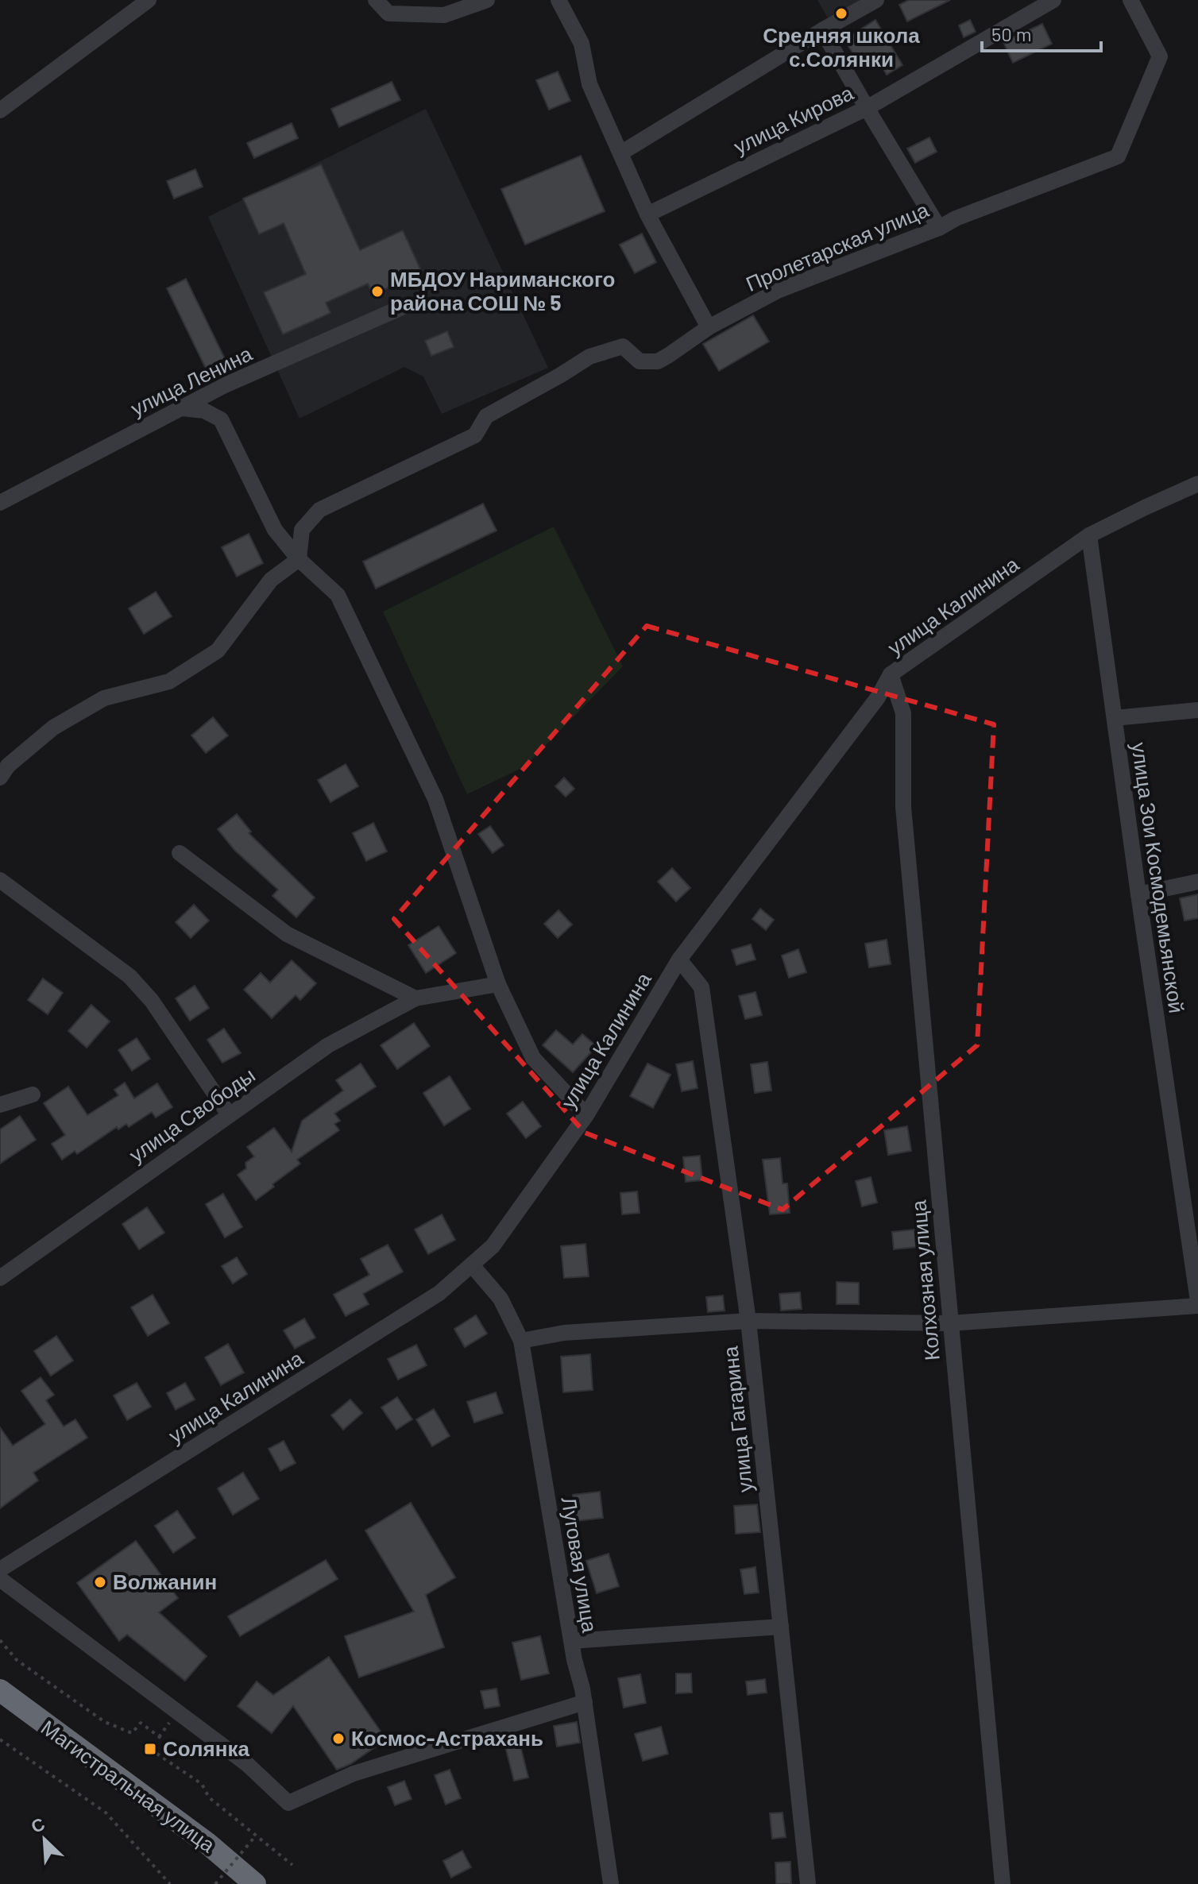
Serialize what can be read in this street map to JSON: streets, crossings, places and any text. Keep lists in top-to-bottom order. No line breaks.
{"streets":{"highway":["Магистральная улица"],"street":["улица Кирова","Пролетарская улица","улица Ленина","улица Калинина","улица Зои Космодемьянской","улица Свободы","Колхозная улица","улица Гагарина","Луговая улица"]},"crossings":[["улица Калинина","улица Зои Космодемьянской"],["улица Калинина","Колхозная улица"],["улица Калинина","улица Гагарина"],["улица Калинина","Луговая улица"]],"places":{"other":["Средняя школа с.Солянки","МБДОУ Нариманского района СОШ № 5","Волжанин","Космос-Астрахань"],"transit":["Солянка"]},"scale_bar":"50 m","north":"top left"}
